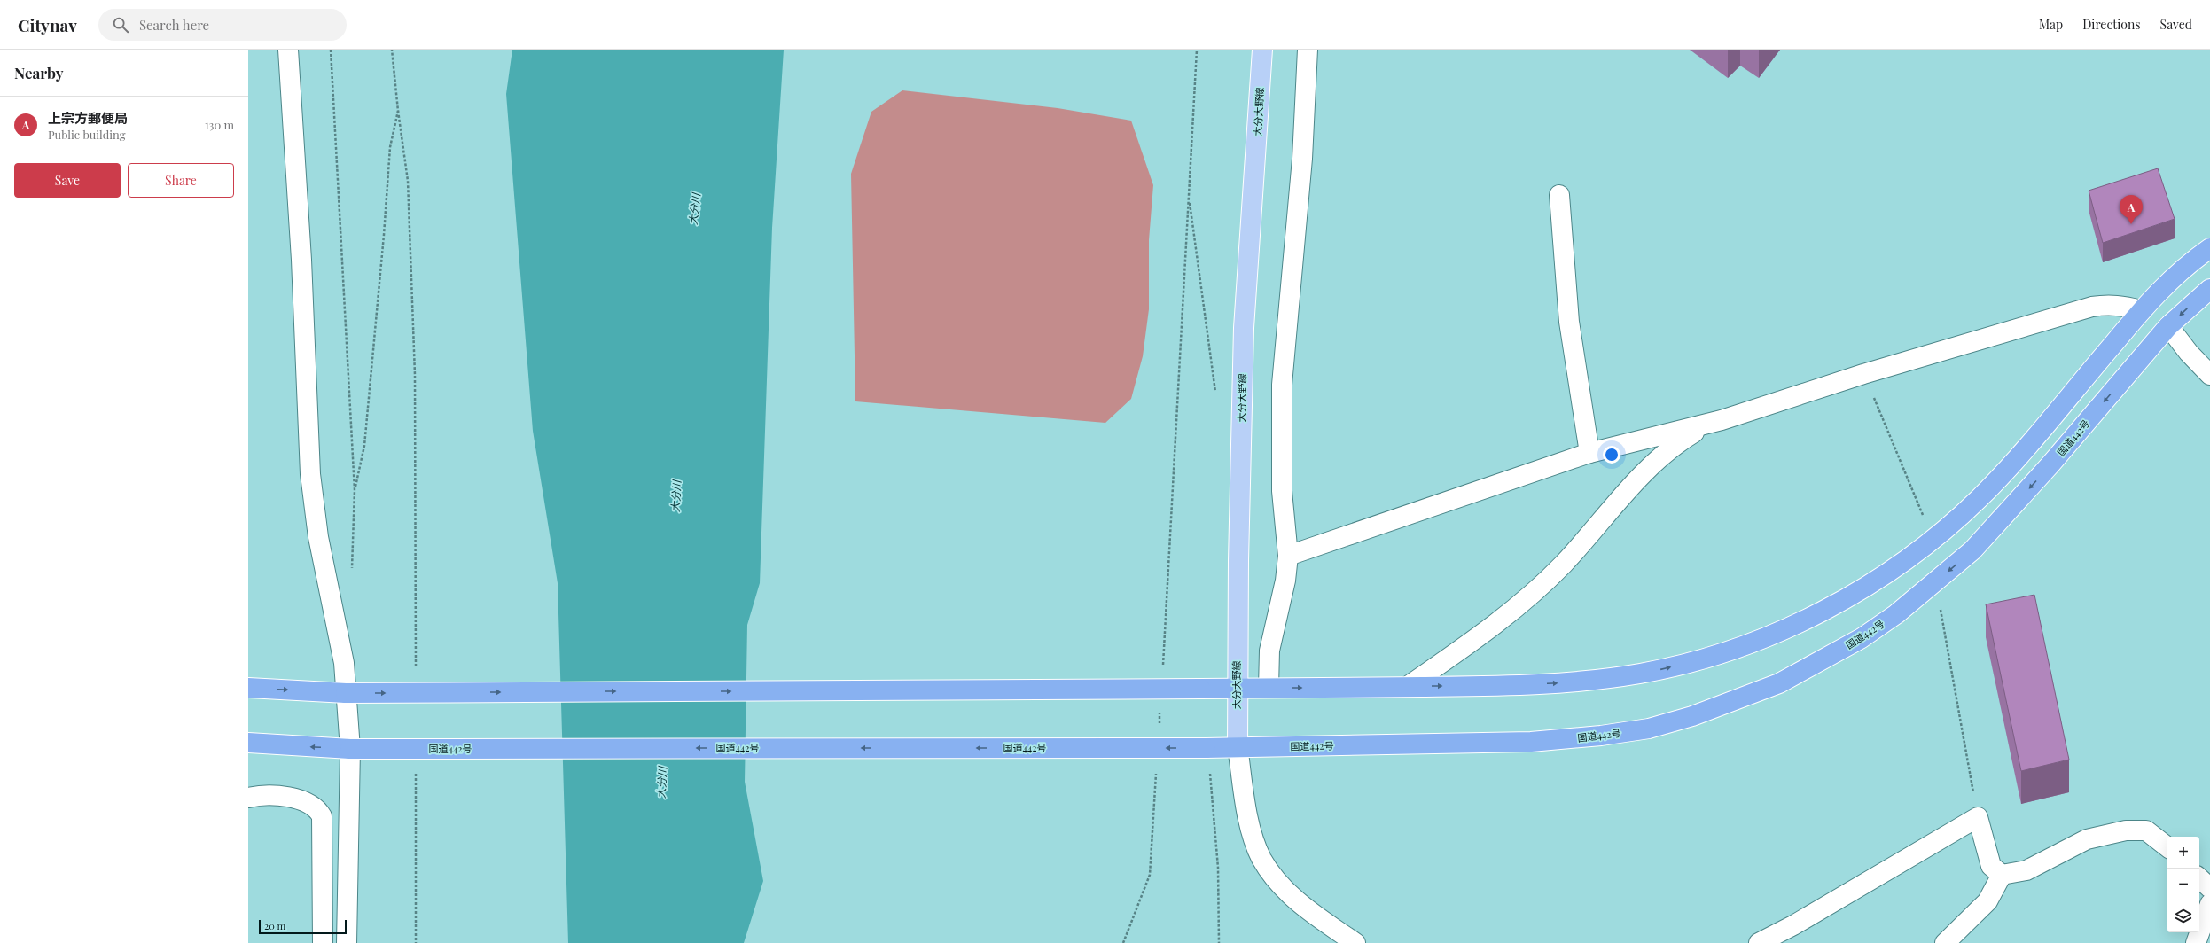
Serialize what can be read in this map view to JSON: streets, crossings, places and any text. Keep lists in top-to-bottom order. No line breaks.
{"streets":{"highway":["国道442号"],"main road":["大分大野線"]},"crossings":[["大分大野線","国道442号"]],"water":["大分川"],"scale_bar":"20 m","page":{"header":"Citynav","search":"Search here","nav":["Map","Directions","Saved"],"heading":"Nearby","list":[{"mark":"A","name":"上宗方郵便局","note":"Public building","value":"130 m"}],"buttons":["Save","Share"],"pins":"A","map_buttons":["+","−"],"scale":"20 m"}}
